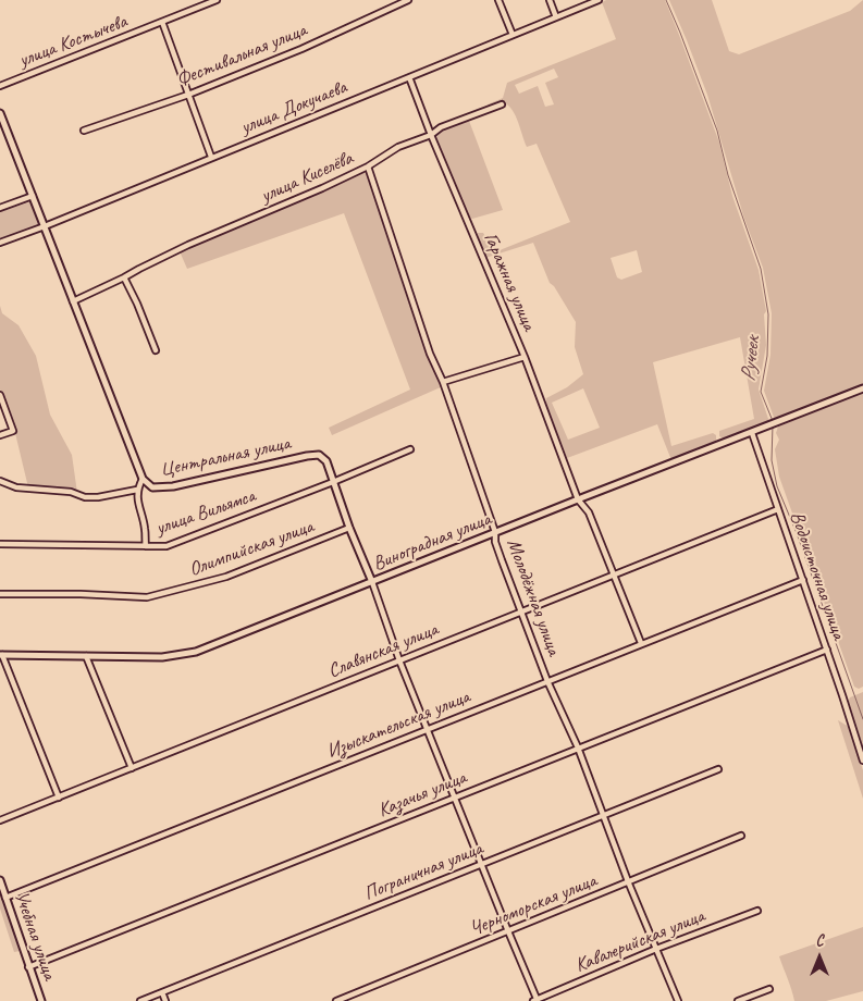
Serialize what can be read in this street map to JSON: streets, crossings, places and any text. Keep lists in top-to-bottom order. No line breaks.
{"streets":{"street":["улица Костычева","Фестивальная улица","улица Докучаева","улица Киселёва","Гаражная улица","Центральная улица","улица Вильямса","Виноградная улица","Олимпийская улица","Водоисточная улица","Молодёжная улица","Славянская улица","Изыскательская улица","Казачья улица","Пограничная улица","Черноморская улица","Учебная улица","Кавалерийская улица"]},"crossings":[["улица Докучаева","Гаражная улица"],["улица Докучаева","Центральная улица"],["улица Киселёва","Гаражная улица"],["улица Киселёва","Центральная улица"],["улица Киселёва","Молодёжная улица"],["Гаражная улица","Виноградная улица"],["Гаражная улица","Славянская улица"],["Гаражная улица","Изыскательская улица"],["Центральная улица","улица Вильямса"],["Центральная улица","Виноградная улица"],["Центральная улица","Олимпийская улица"],["Виноградная улица","Водоисточная улица"],["Виноградная улица","Молодёжная улица"],["Водоисточная улица","Славянская улица"],["Водоисточная улица","Изыскательская улица"],["Водоисточная улица","Казачья улица"],["Молодёжная улица","Славянская улица"],["Молодёжная улица","Изыскательская улица"],["Молодёжная улица","Казачья улица"],["Молодёжная улица","Пограничная улица"],["Молодёжная улица","Черноморская улица"],["Молодёжная улица","Кавалерийская улица"],["Изыскательская улица","Учебная улица"],["Казачья улица","Учебная улица"]],"water":["Ручеек"],"north":"top"}
